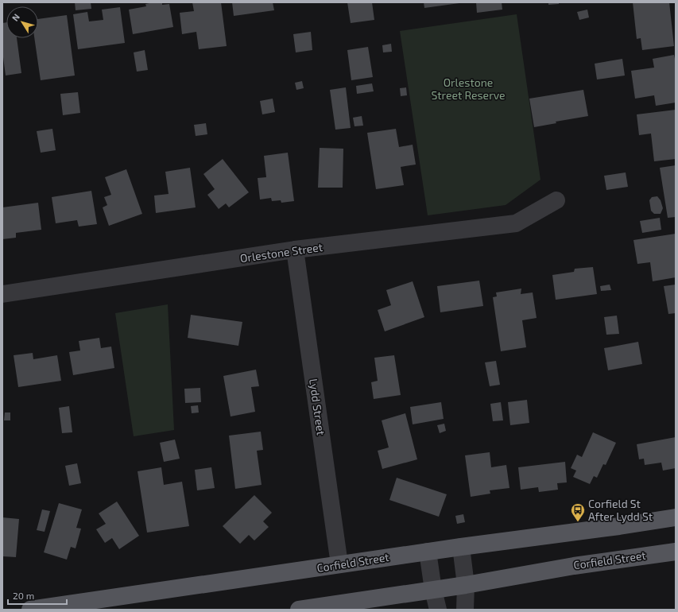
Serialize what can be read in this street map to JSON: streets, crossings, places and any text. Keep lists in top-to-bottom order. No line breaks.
{"streets":{"main road":["Corfield Street"],"street":["Orlestone Street","Lydd Street"]},"crossings":[["Orlestone Street","Lydd Street"],["Lydd Street","Corfield Street"]],"parks":["Orlestone Street Reserve"],"places":{"bus stop":["Corfield St After Lydd St"]},"scale_bar":"20 m","north":"top left"}
